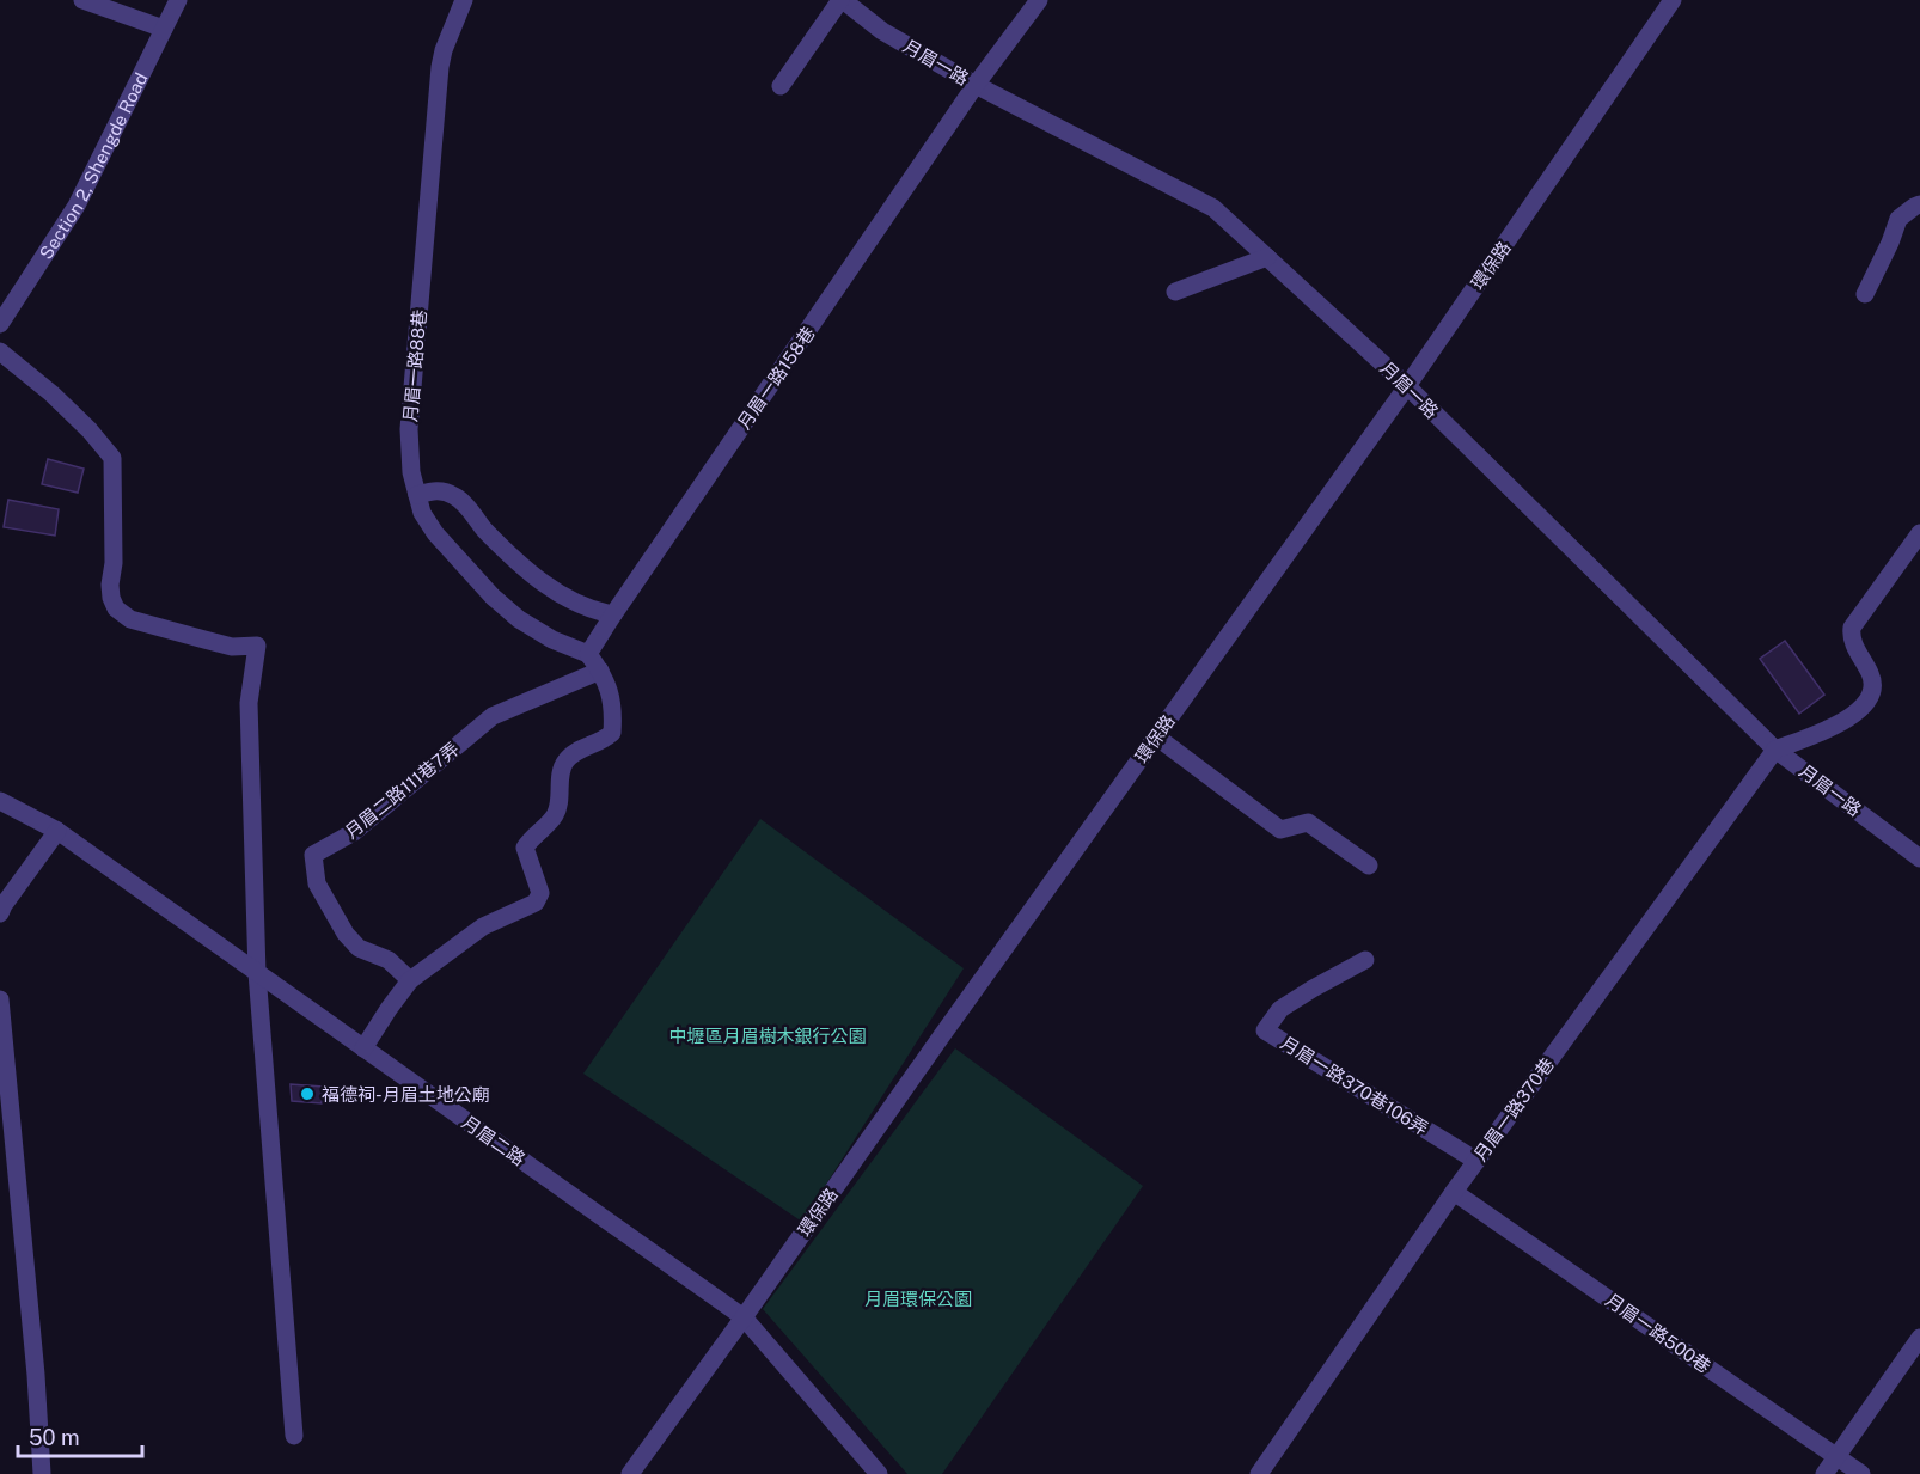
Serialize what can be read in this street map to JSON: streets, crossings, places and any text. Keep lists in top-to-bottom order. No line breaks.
{"streets":{"street":["月眉一路","Section 2, Shengde Road","環保路","月眉一路88巷","月眉一路158巷","月眉二路111巷7弄","月眉一路370巷106弄","月眉一路370巷","月眉二路","月眉一路500巷"]},"crossings":[["月眉一路","環保路"],["月眉一路","月眉一路158巷"],["月眉一路","月眉一路370巷"],["環保路","月眉二路"],["月眉一路88巷","月眉一路158巷"],["月眉一路370巷106弄","月眉一路370巷"],["月眉一路370巷","月眉一路500巷"]],"parks":["中壢區月眉樹木銀行公園","月眉環保公園"],"places":["福德祠-月眉土地公廟"],"scale_bar":"50 m"}
